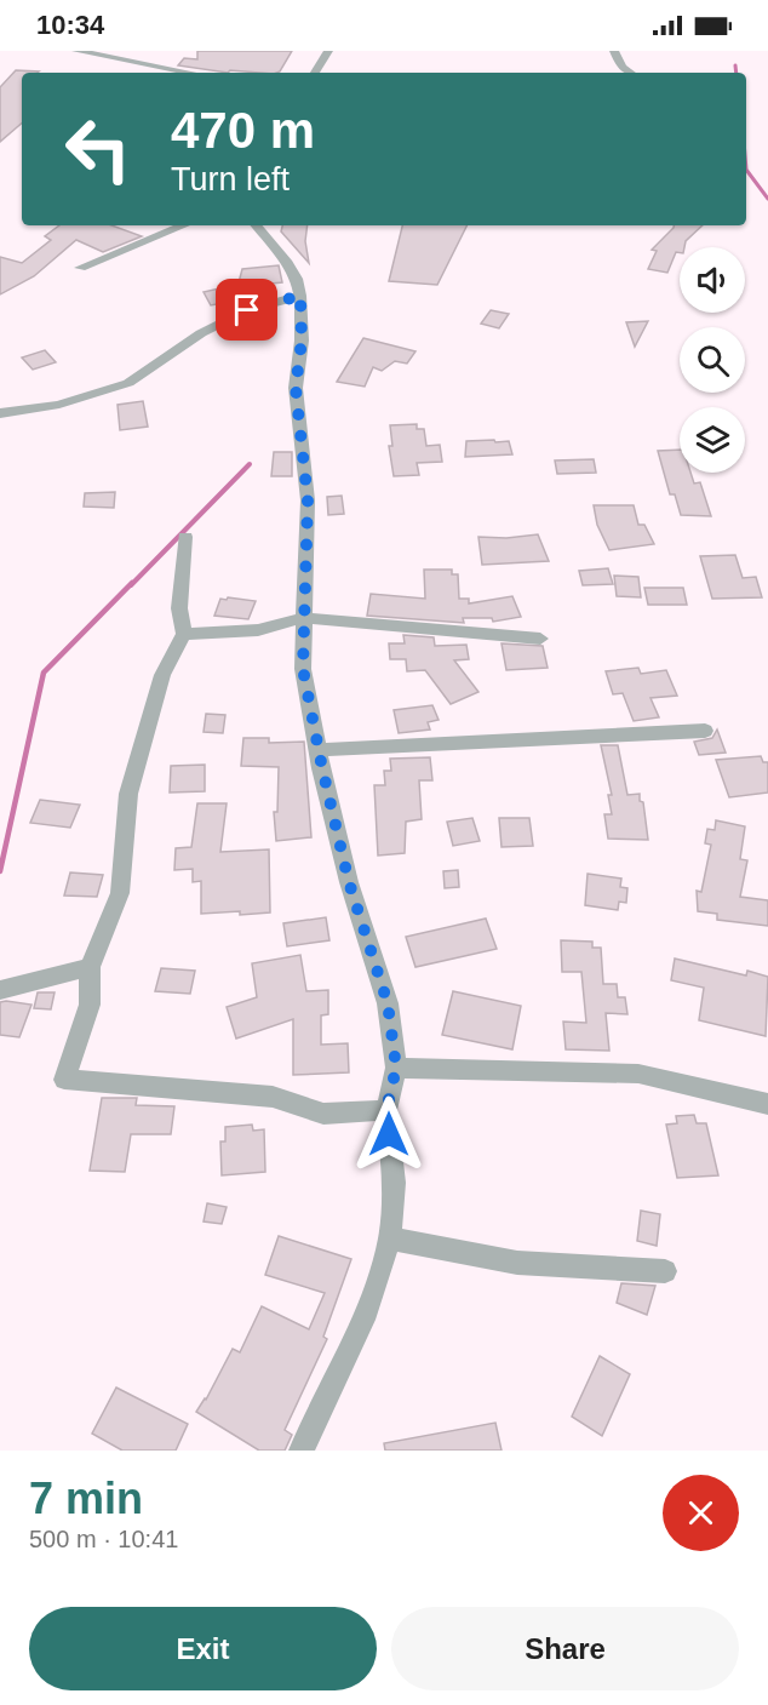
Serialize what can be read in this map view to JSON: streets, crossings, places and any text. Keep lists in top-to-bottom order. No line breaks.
{"page":{"status":"10:34","turn":["470 m","Turn left"],"heading":["7 min","500 m · 10:41"],"buttons":["Exit","Share"]}}
